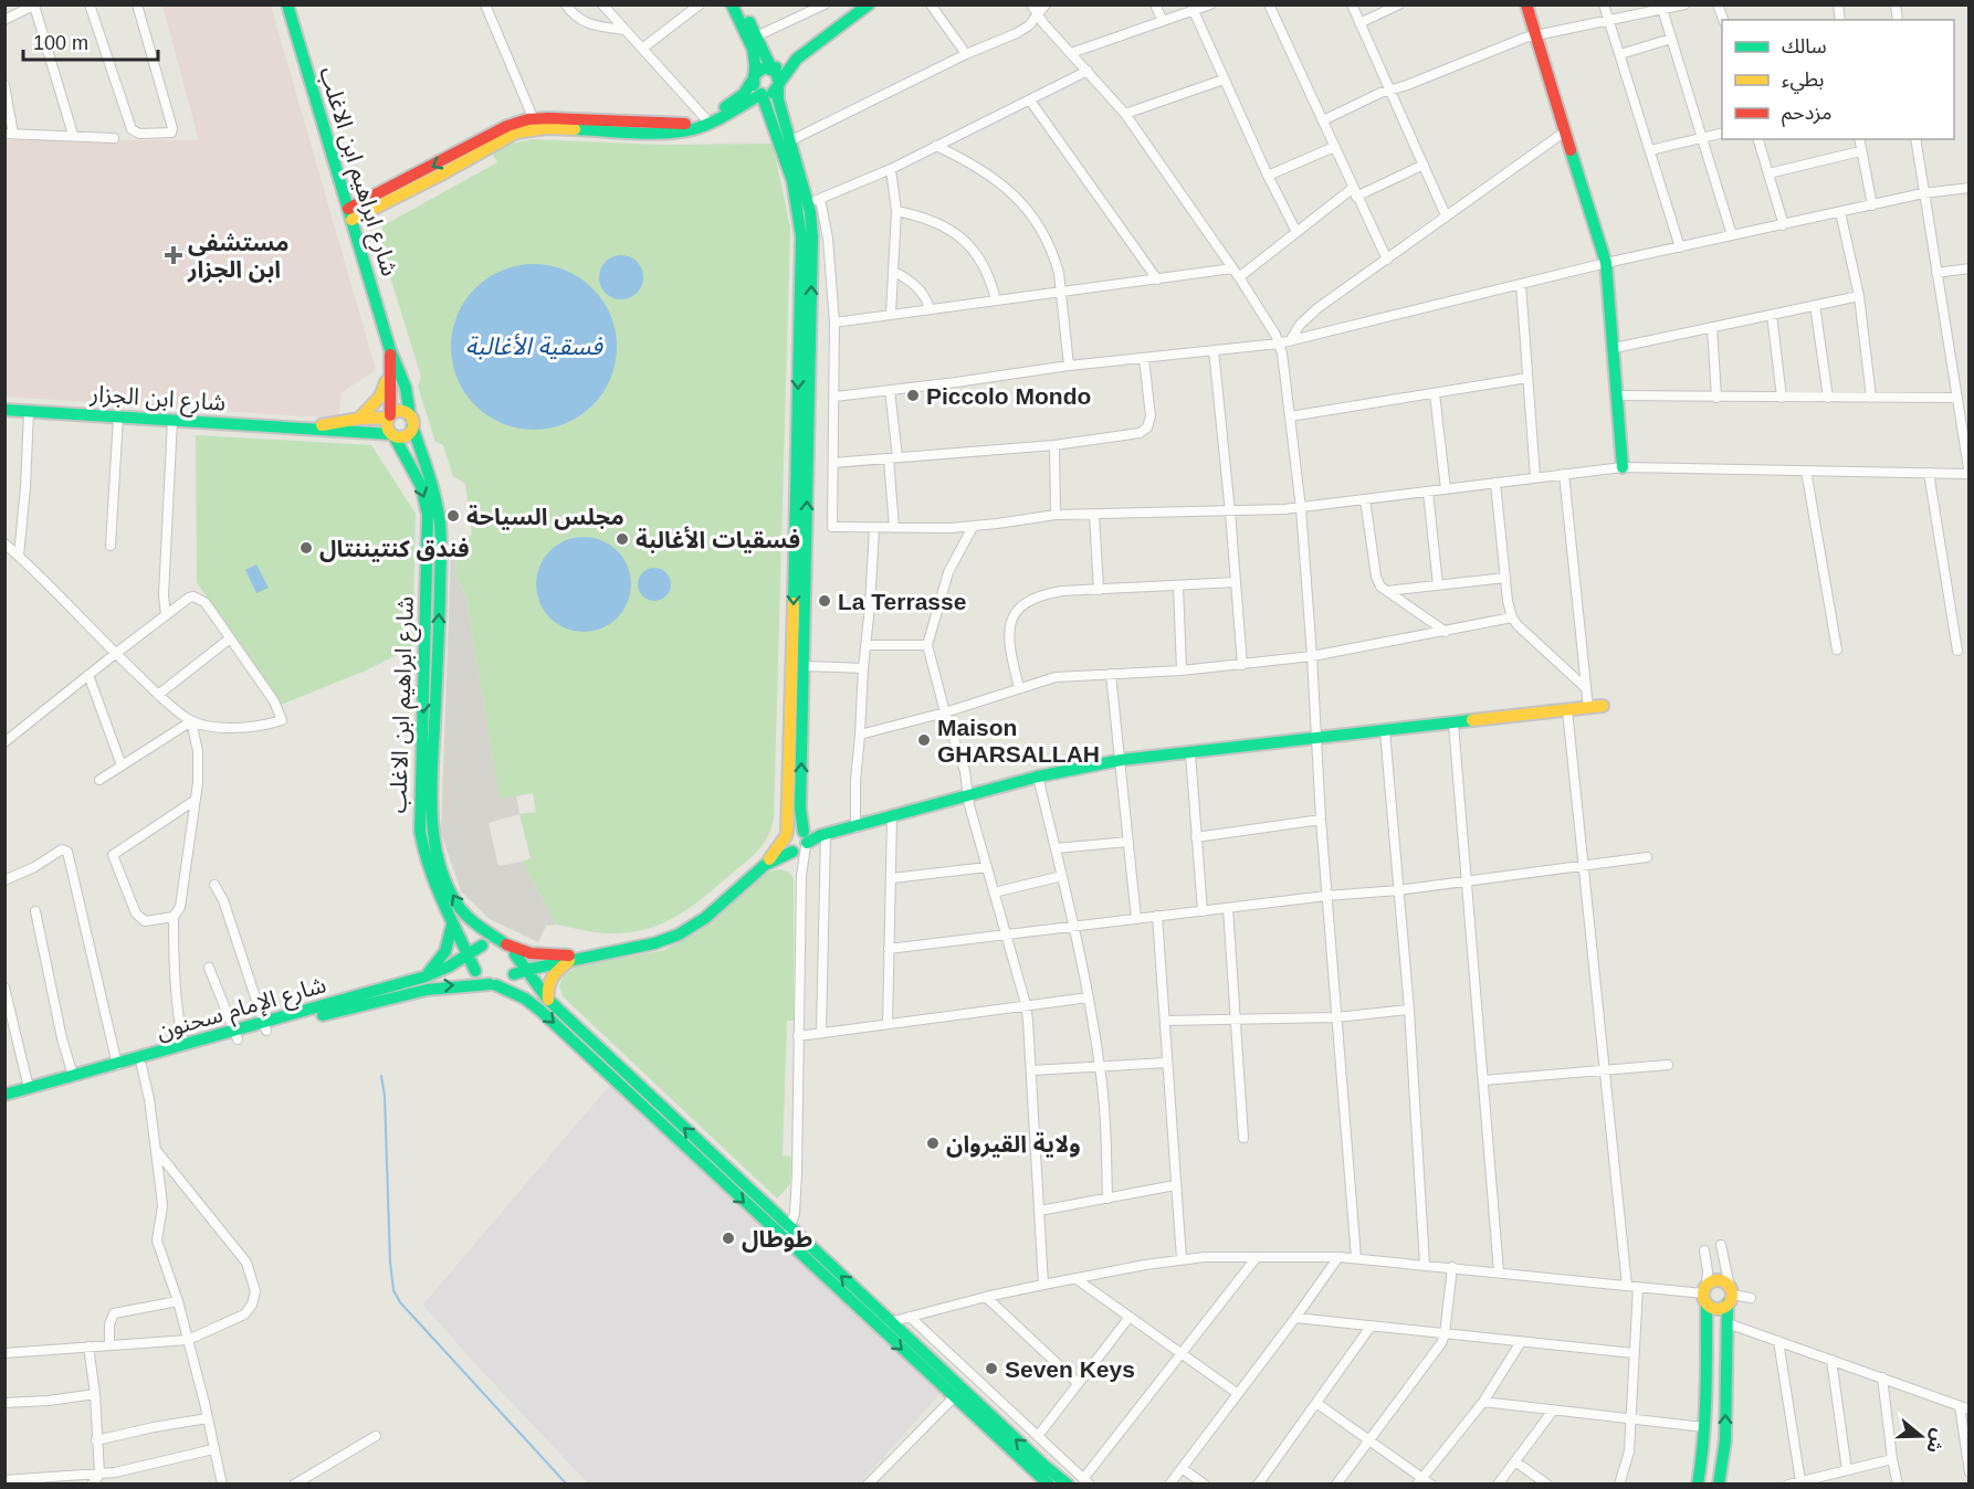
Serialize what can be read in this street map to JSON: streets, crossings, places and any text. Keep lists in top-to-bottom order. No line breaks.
{"streets":{"street":["شارع ابراهيم ابن الاغلب","شارع ابن الجزار","شارع الإمام سحنون"]},"crossings":[["شارع ابراهيم ابن الاغلب","شارع ابن الجزار"],["شارع ابراهيم ابن الاغلب","شارع الإمام سحنون"]],"water":["فسقية الأغالبة"],"places":{"health":["مستشفى ابن الجزار"],"other":["Piccolo Mondo","مجلس السياحة","فسقيات الأغالبة","فندق كنتيننتال","La Terrasse","Maison GHARSALLAH","ولاية القيروان","طوطال","Seven Keys"]},"legend":["سالك","بطيء","مزدحم"],"scale_bar":"100 m","north":"right"}
